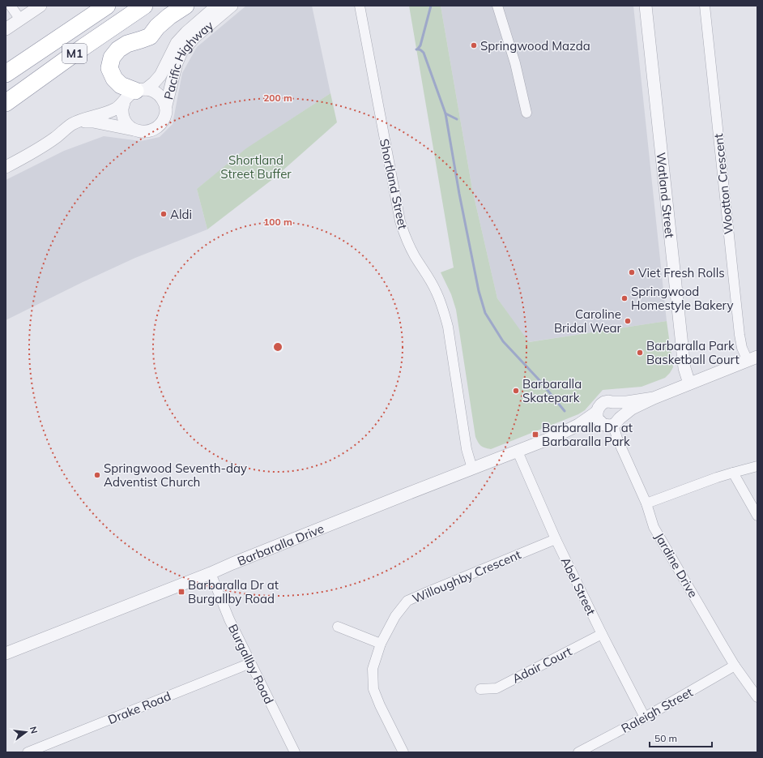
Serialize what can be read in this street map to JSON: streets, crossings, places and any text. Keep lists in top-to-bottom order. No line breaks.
{"streets":{"highway":["M1"],"street":["Pacific Highway","Shortland Street","Wootton Crescent","Watland Street","Barbaralla Drive","Jardine Drive","Willoughby Crescent","Abel Street","Burgallby Road","Adair Court","Drake Road","Raleigh Street"]},"crossings":[["Shortland Street","Barbaralla Drive"],["Wootton Crescent","Barbaralla Drive"],["Watland Street","Barbaralla Drive"],["Barbaralla Drive","Jardine Drive"],["Barbaralla Drive","Abel Street"],["Barbaralla Drive","Burgallby Road"],["Jardine Drive","Raleigh Street"],["Willoughby Crescent","Abel Street"],["Abel Street","Adair Court"],["Abel Street","Raleigh Street"],["Burgallby Road","Drake Road"]],"parks":["Shortland Street Buffer"],"places":{"other":["Springwood Mazda","Aldi","Viet Fresh Rolls","Springwood Homestyle Bakery","Caroline Bridal Wear","Barbaralla Park Basketball Court","Barbaralla Skatepark","Springwood Seventh-day Adventist Church"],"transit":["Barbaralla Dr at Barbaralla Park","Barbaralla Dr at Burgallby Road"]},"scale_bar":"50 m","north":"right","rings":["200 m","100 m"]}
